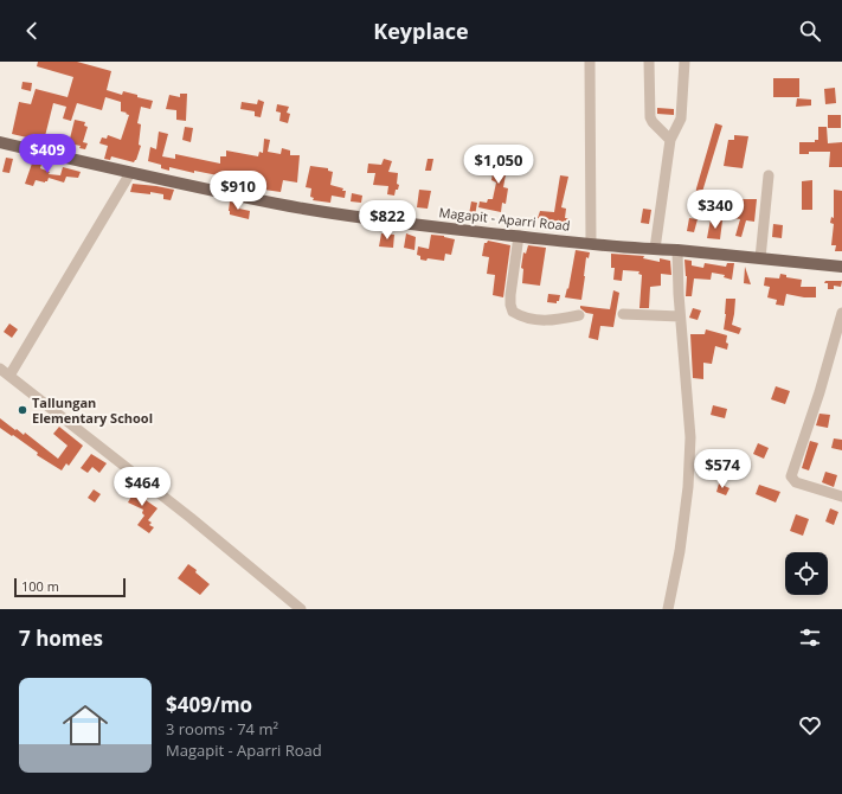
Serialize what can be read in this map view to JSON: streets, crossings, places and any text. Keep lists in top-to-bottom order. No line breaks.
{"streets":{"main road":["Magapit - Aparri Road"]},"places":["Tallungan Elementary School"],"scale_bar":"100 m","page":{"header":"Keyplace","price":["$409","$1,050","$910","$340","$822","$574","$464"],"scale":"100 m","heading":"7 homes","list":[{"name":"$409/mo","note":"3 rooms · 74 m² · Magapit - Aparri Road"}]}}
